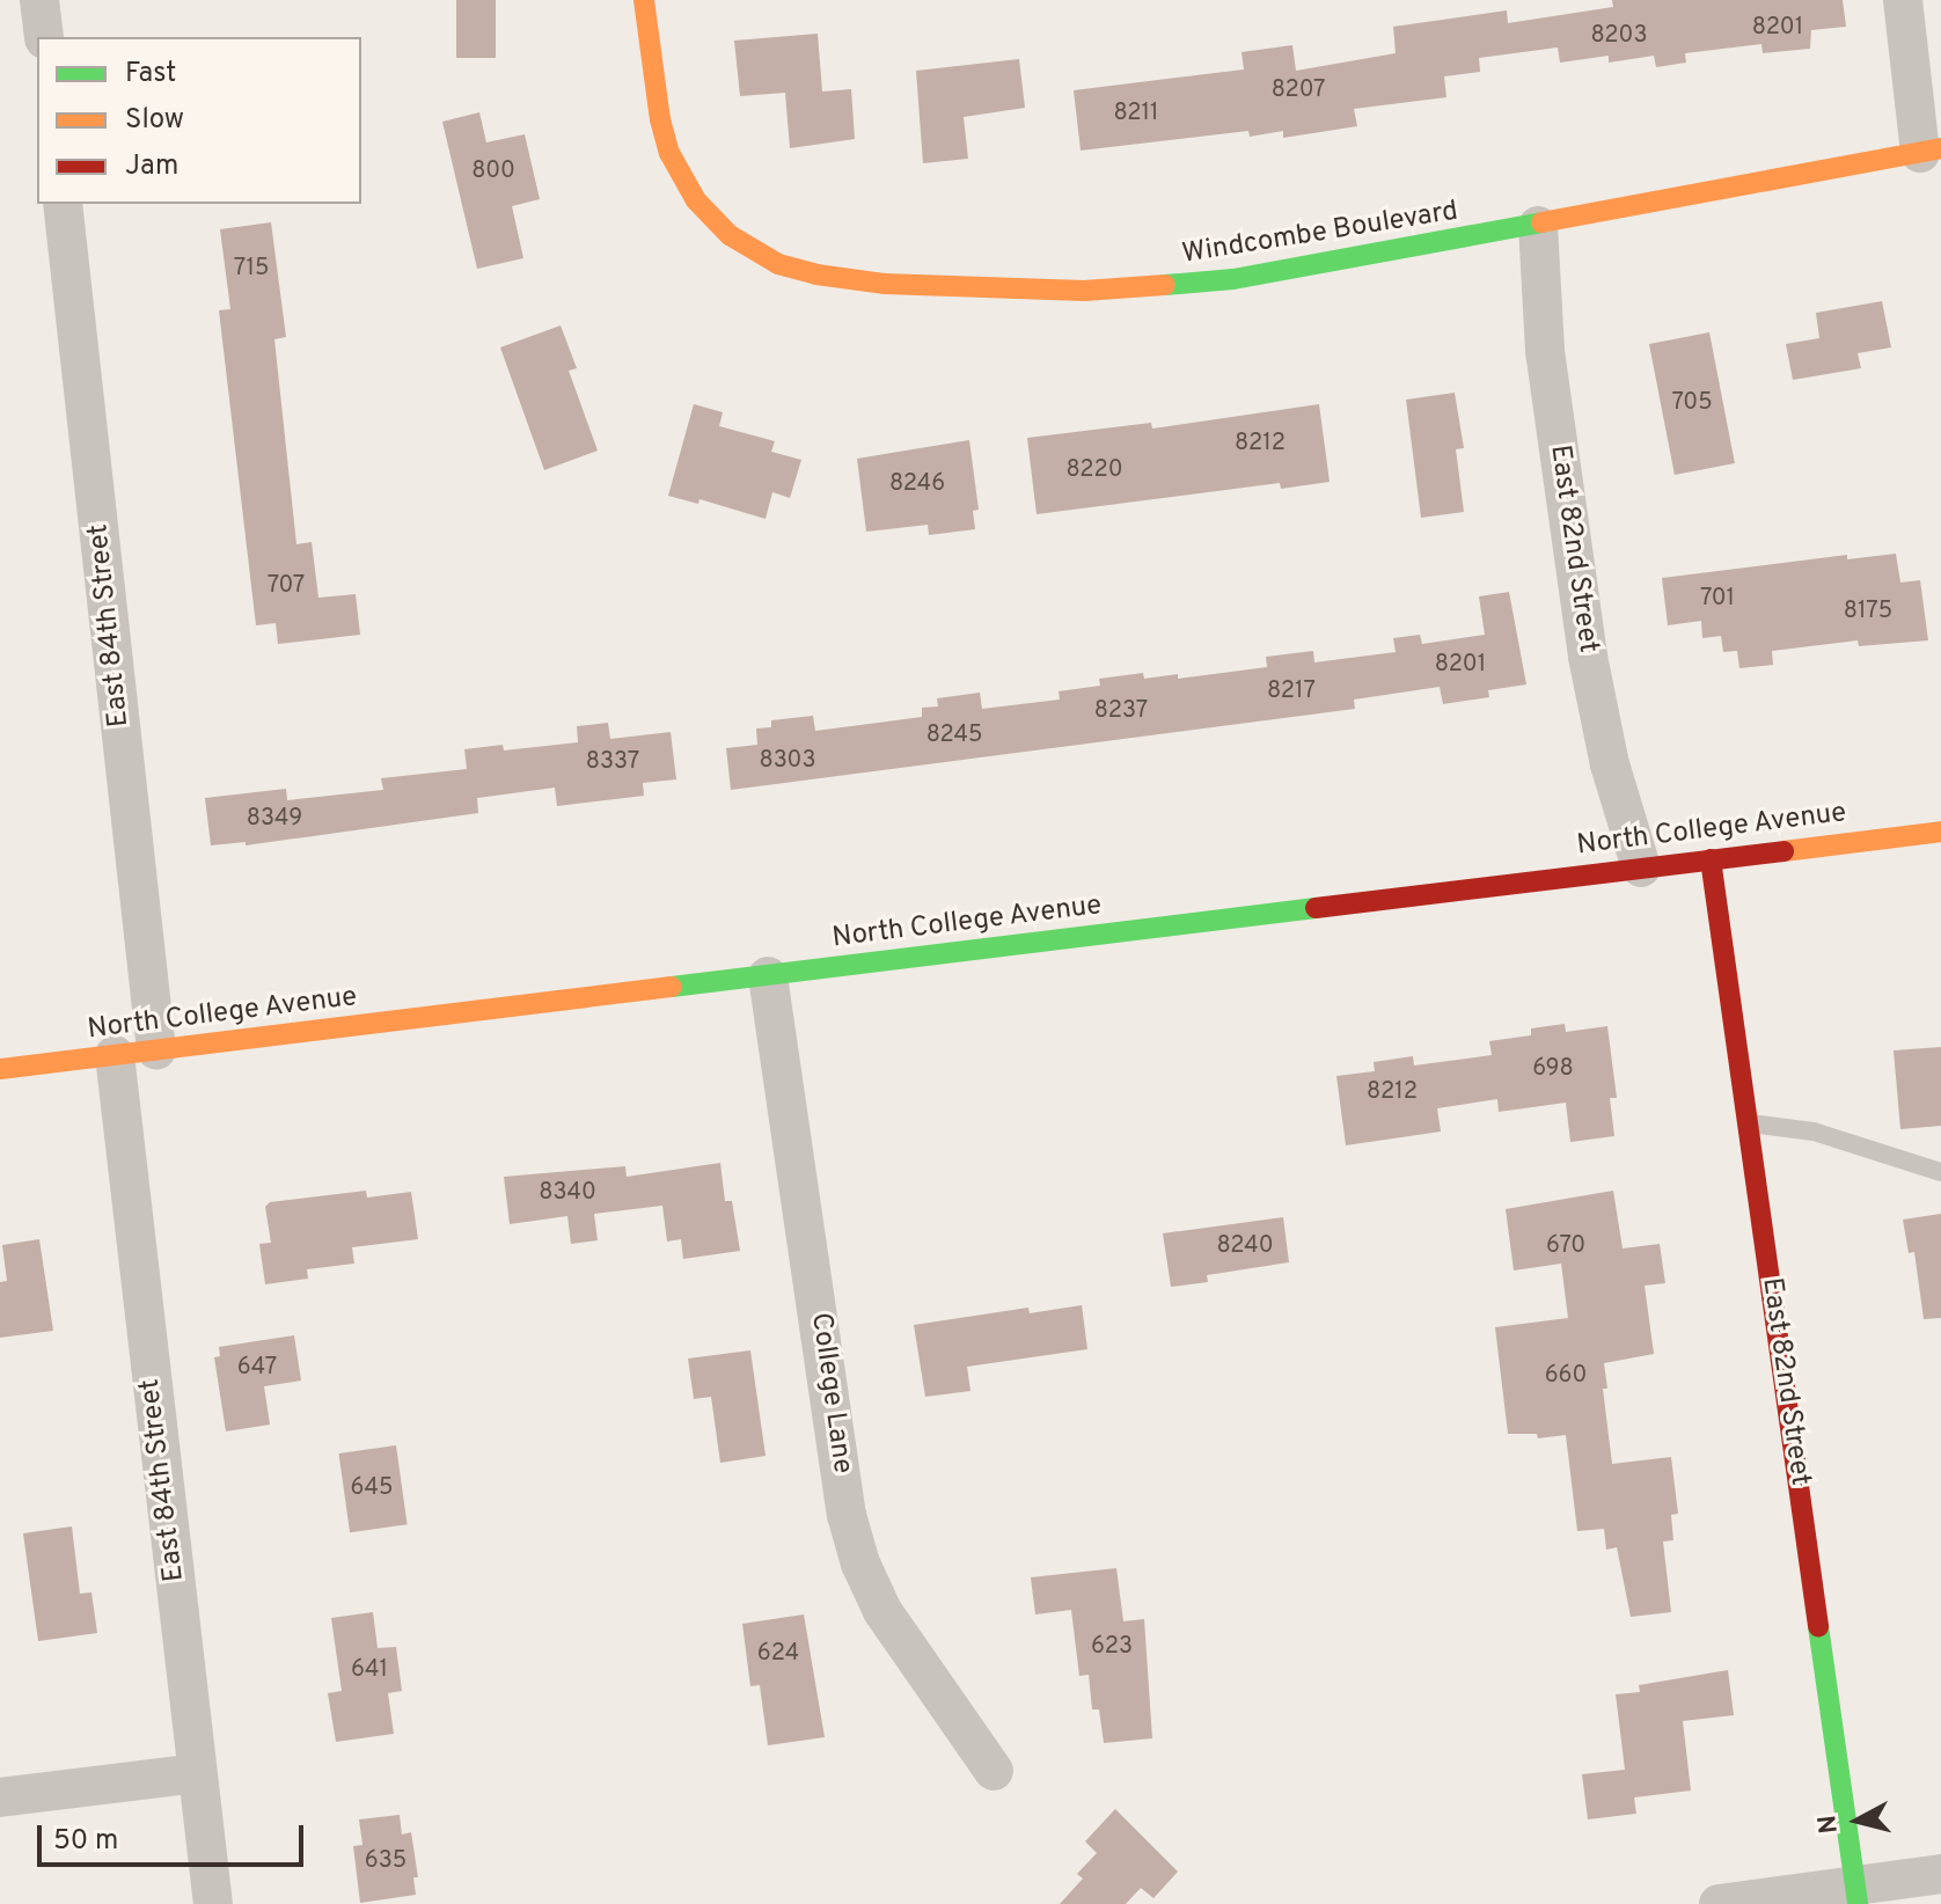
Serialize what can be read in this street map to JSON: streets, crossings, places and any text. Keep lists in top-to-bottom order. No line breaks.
{"streets":{"street":["Windcombe Boulevard","East 82nd Street","East 84th Street","North College Avenue","College Lane"]},"crossings":[["Windcombe Boulevard","East 82nd Street"],["East 82nd Street","North College Avenue"],["East 84th Street","North College Avenue"],["North College Avenue","College Lane"]],"house_numbers":["8201","8203","8207","8211","800","715","705","8212","8220","8246","707","701","8175","8201","8217","8237","8245","8303","8337","8349","698","8212","8340","8240","670","647","660","645","623","624","641","635"],"legend":["Fast","Slow","Jam"],"scale_bar":"50 m","north":"left"}
